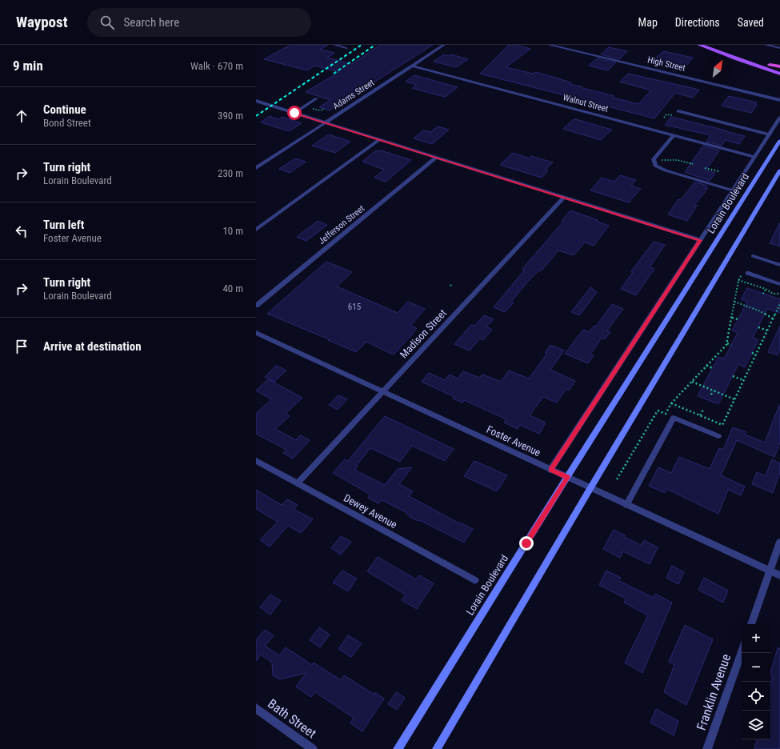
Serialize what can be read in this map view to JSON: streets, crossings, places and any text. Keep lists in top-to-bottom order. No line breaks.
{"streets":{"main road":["Lorain Boulevard"],"street":["High Street","Adams Street","Walnut Street","Jefferson Street","Madison Street","Foster Avenue","Dewey Avenue","Franklin Avenue","Bath Street"]},"crossings":[["Adams Street","Walnut Street"],["Walnut Street","Lorain Boulevard"],["Lorain Boulevard","Foster Avenue"],["Madison Street","Foster Avenue"],["Madison Street","Dewey Avenue"]],"house_numbers":["615"],"north":"top right","page":{"header":"Waypost","search":"Search here","nav":["Map","Directions","Saved"],"heading":["9 min","Walk · 670 m"],"list":[["Continue","Bond Street","390 m"],["Turn right","Lorain Boulevard","230 m"],["Turn left","Foster Avenue","10 m"],["Turn right","Lorain Boulevard","40 m"],"Arrive at destination"],"map_buttons":["+","−"]}}
